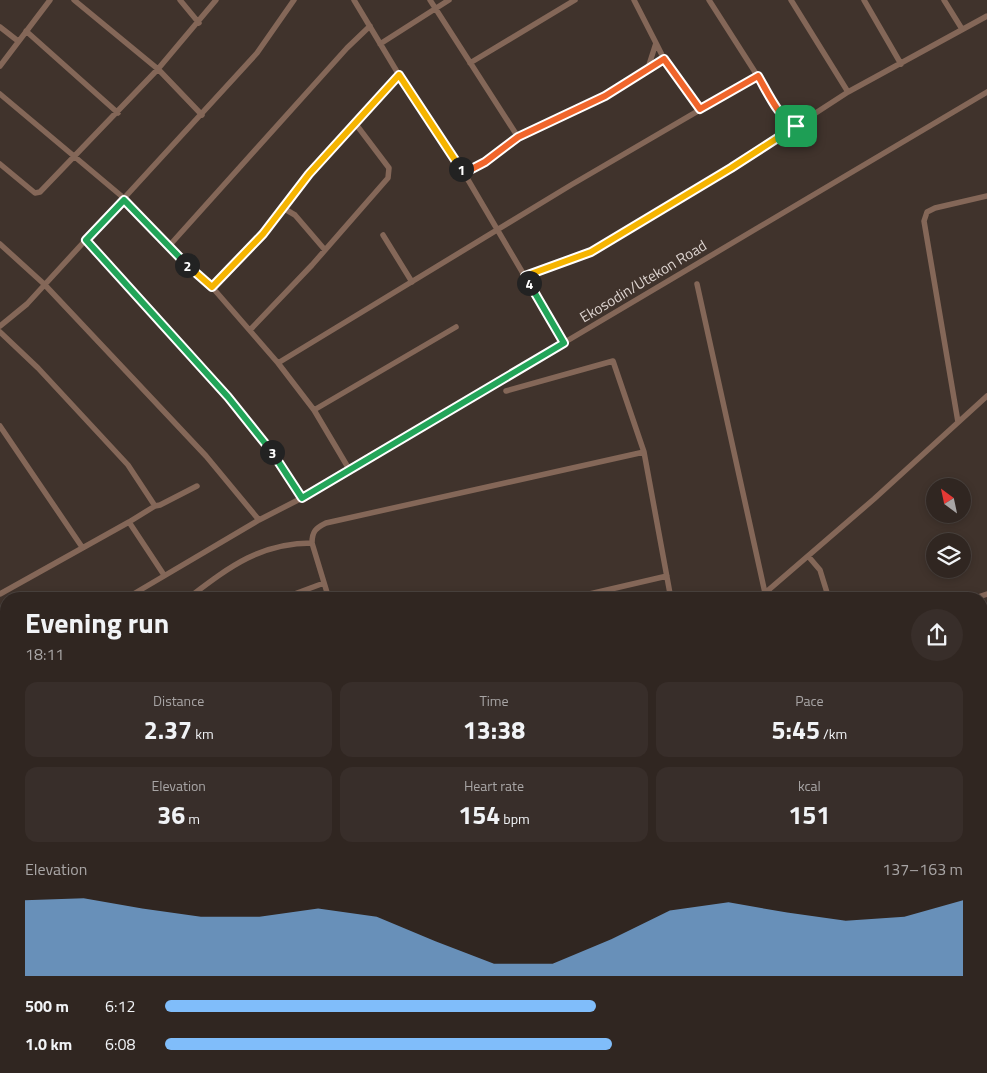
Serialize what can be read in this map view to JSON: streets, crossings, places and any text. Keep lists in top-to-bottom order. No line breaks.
{"streets":{"street":["Ekosodin/Utekon Road"]},"north":"top left","page":{"pins":["1","2","4","3"],"heading":["Evening run","18:11"],"stats":[["Distance","2.37 km"],["Time","13:38"],["Pace","5:45 /km"],["Elevation","36 m"],["Heart rate","154 bpm"],["kcal","151"]],"chart":["Elevation","137–163 m"],"list":[{"name":"500 m","note":"6:12"},{"name":"1.0 km","note":"6:08"}]}}
